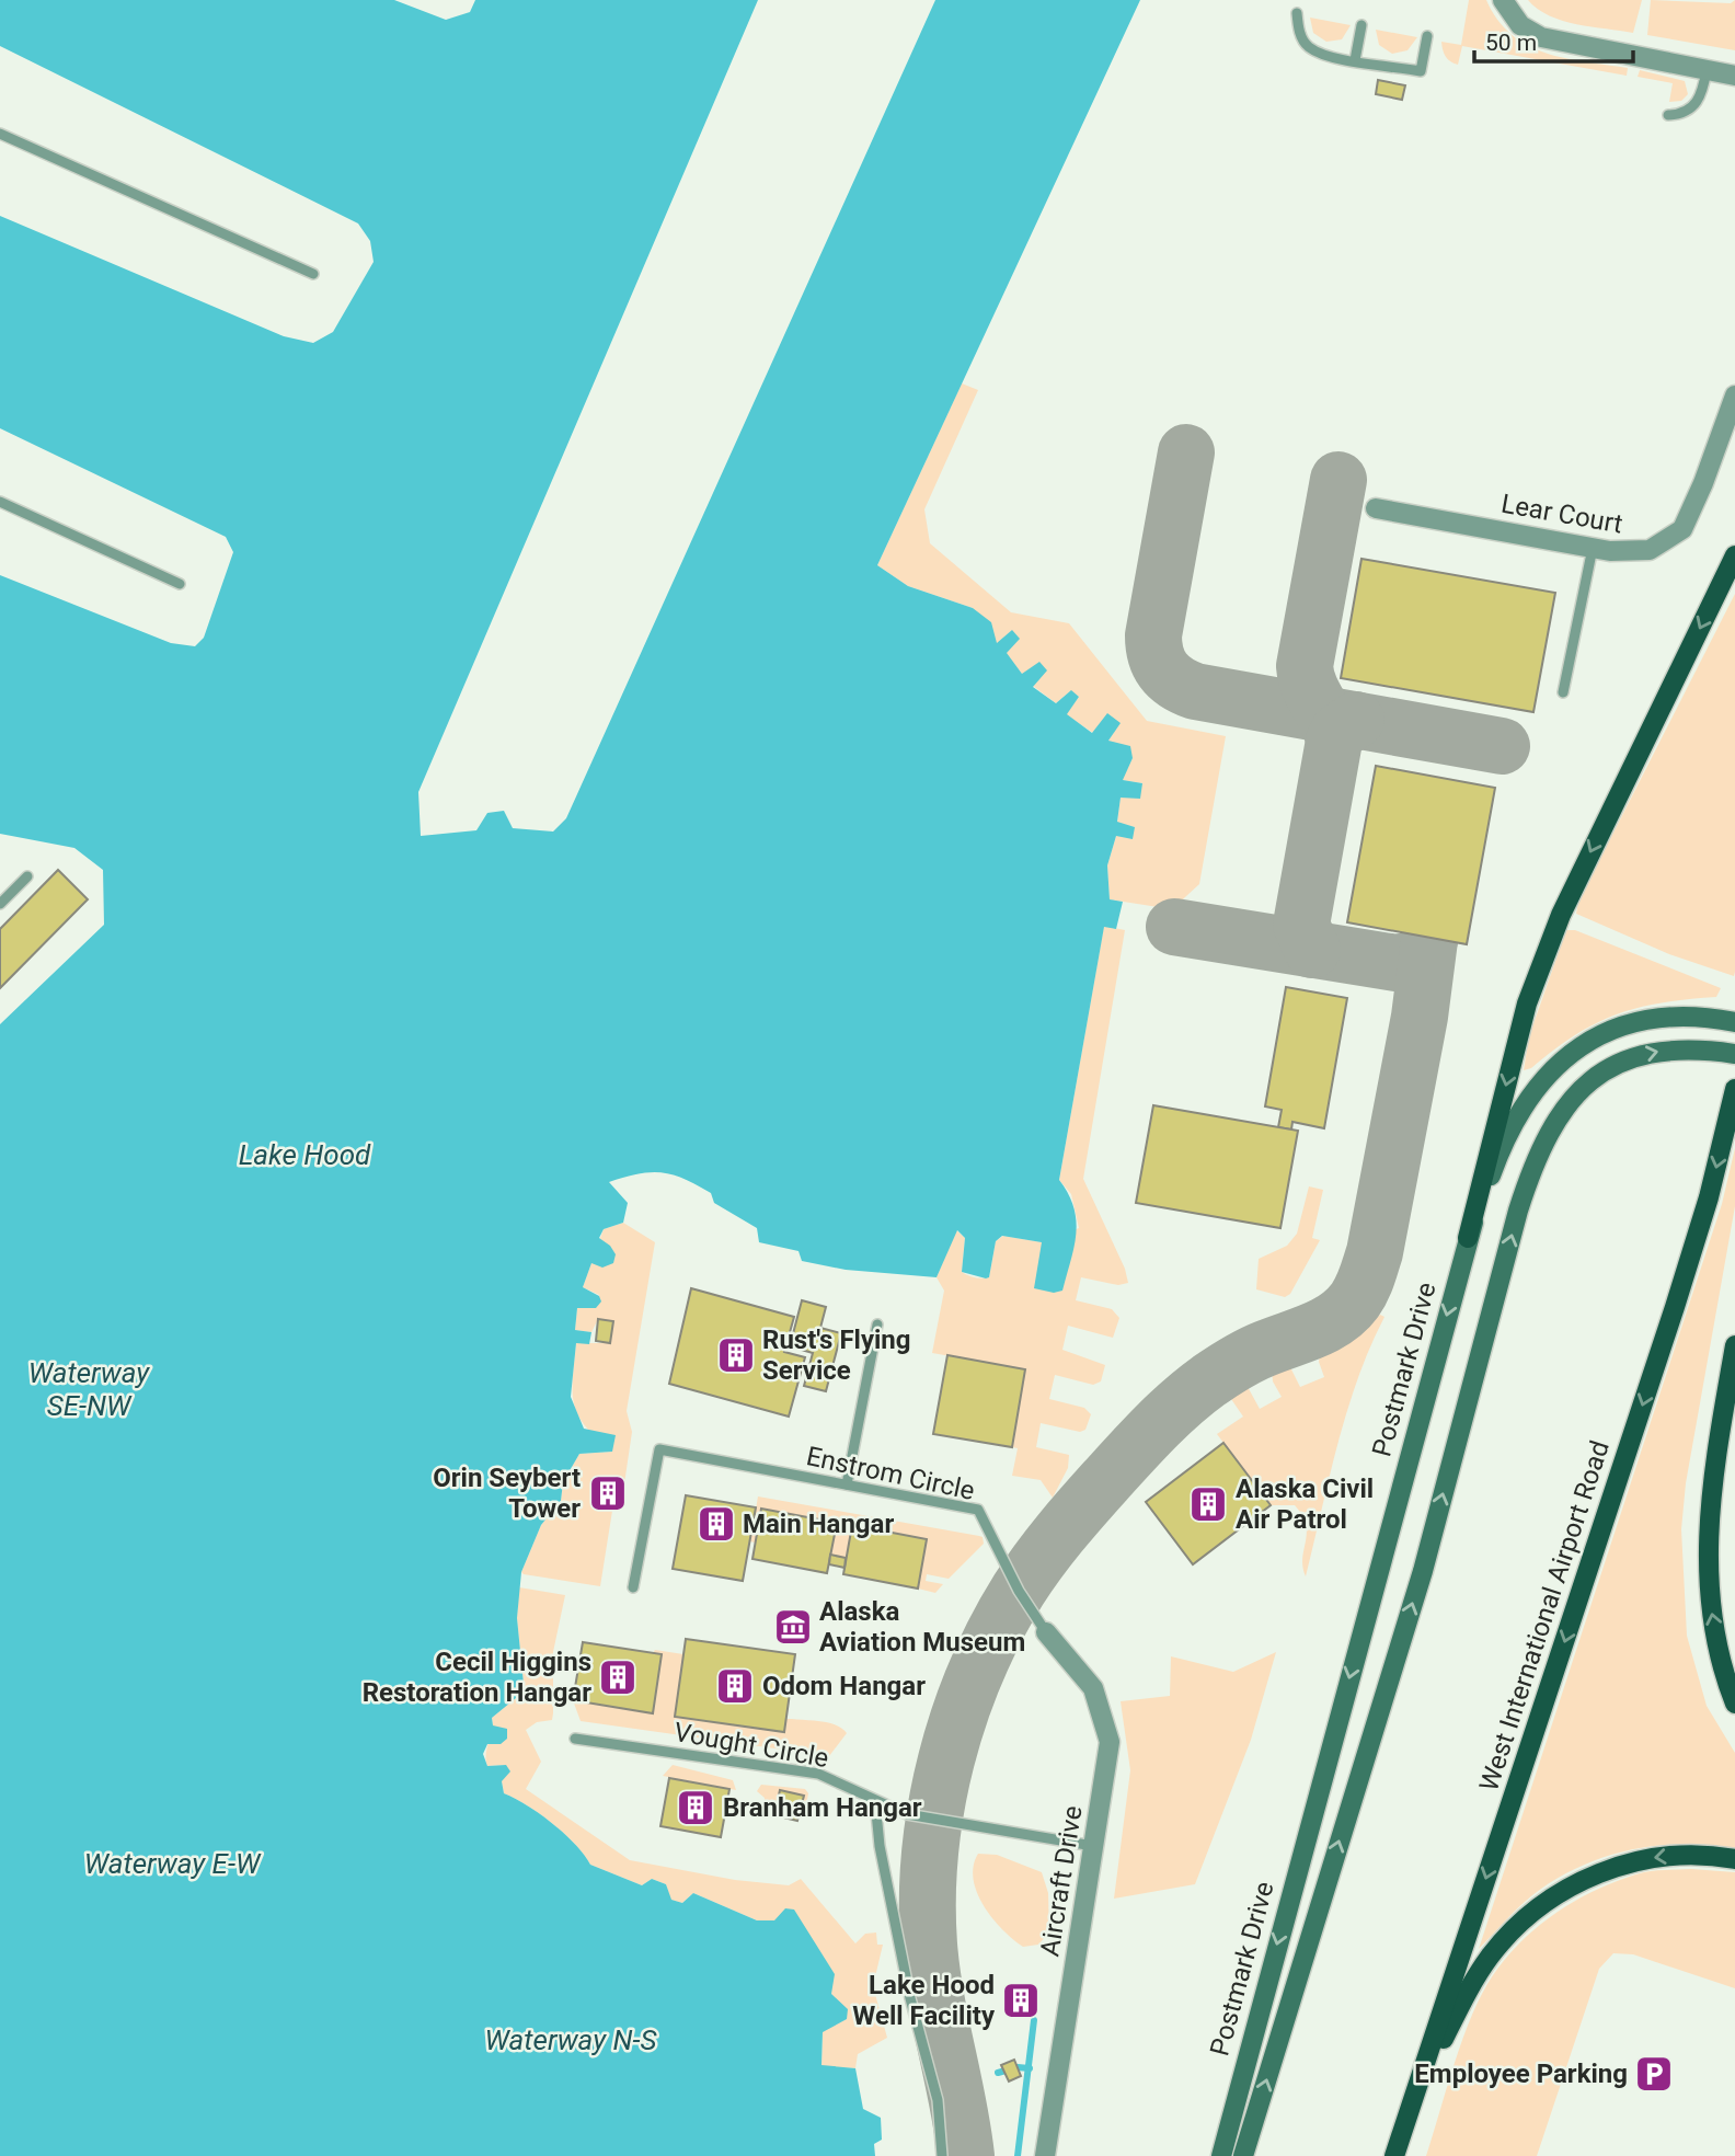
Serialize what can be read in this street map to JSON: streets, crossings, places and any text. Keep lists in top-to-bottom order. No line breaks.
{"streets":{"main road":["West International Airport Road"],"street":["Lear Court","Postmark Drive","Aircraft Drive"],"lane":["Enstrom Circle","Vought Circle"]},"crossings":[["Enstrom Circle","Aircraft Drive"],["Vought Circle","Aircraft Drive"]],"water":["Lake Hood","Waterway SE-NW","Waterway E-W","Waterway N-S"],"places":{"building":["Rust's Flying Service","Orin Seybert Tower","Alaska Civil Air Patrol","Main Hangar","Cecil Higgins Restoration Hangar","Odom Hangar","Branham Hangar","Lake Hood Well Facility"],"museum":["Alaska Aviation Museum"],"parking":["Employee Parking"]},"scale_bar":"50 m"}
